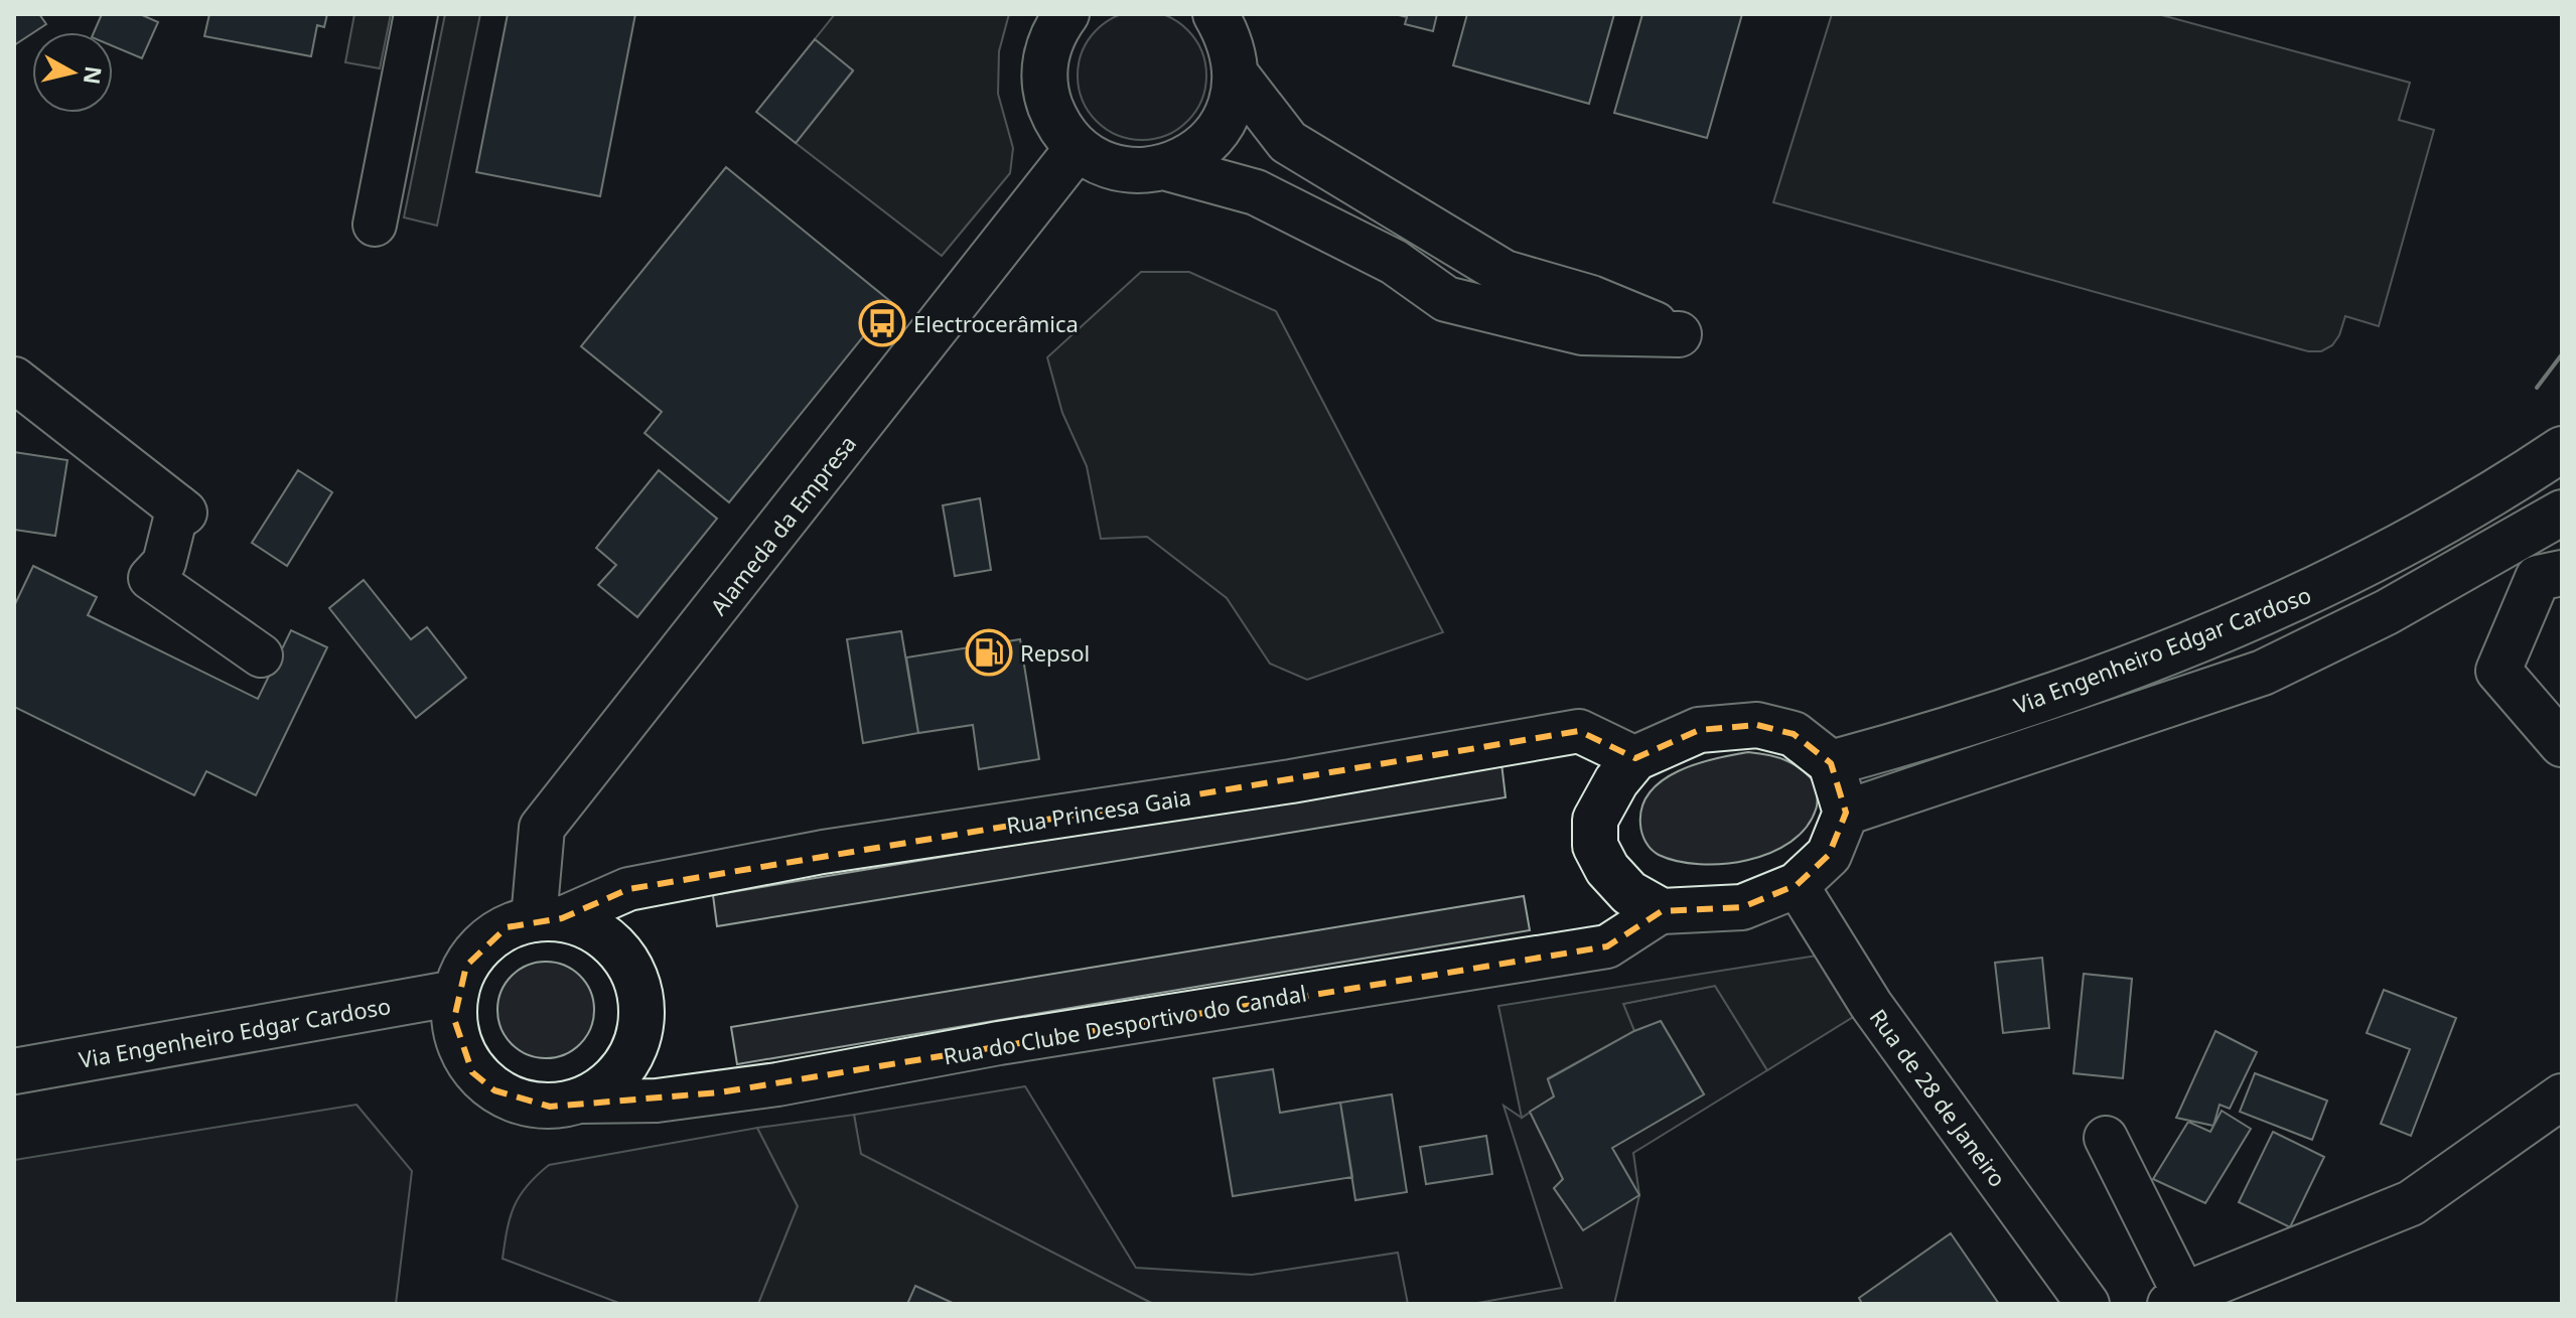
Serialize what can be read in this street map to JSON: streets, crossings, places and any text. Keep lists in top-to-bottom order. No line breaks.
{"streets":{"main road":["Alameda da Empresa","Via Engenheiro Edgar Cardoso"],"street":["Rua Princesa Gaia","Rua do Clube Desportivo do Candal","Rua de 28 de Janeiro"]},"crossings":[["Alameda da Empresa","Via Engenheiro Edgar Cardoso"],["Alameda da Empresa","Rua Princesa Gaia"],["Alameda da Empresa","Rua do Clube Desportivo do Candal"],["Via Engenheiro Edgar Cardoso","Rua Princesa Gaia"],["Via Engenheiro Edgar Cardoso","Rua do Clube Desportivo do Candal"],["Via Engenheiro Edgar Cardoso","Rua de 28 de Janeiro"],["Rua Princesa Gaia","Rua do Clube Desportivo do Candal"],["Rua Princesa Gaia","Rua de 28 de Janeiro"],["Rua do Clube Desportivo do Candal","Rua de 28 de Janeiro"]],"places":{"bus stop":["Electrocerâmica"],"fuel station":["Repsol"]},"north":"right"}
